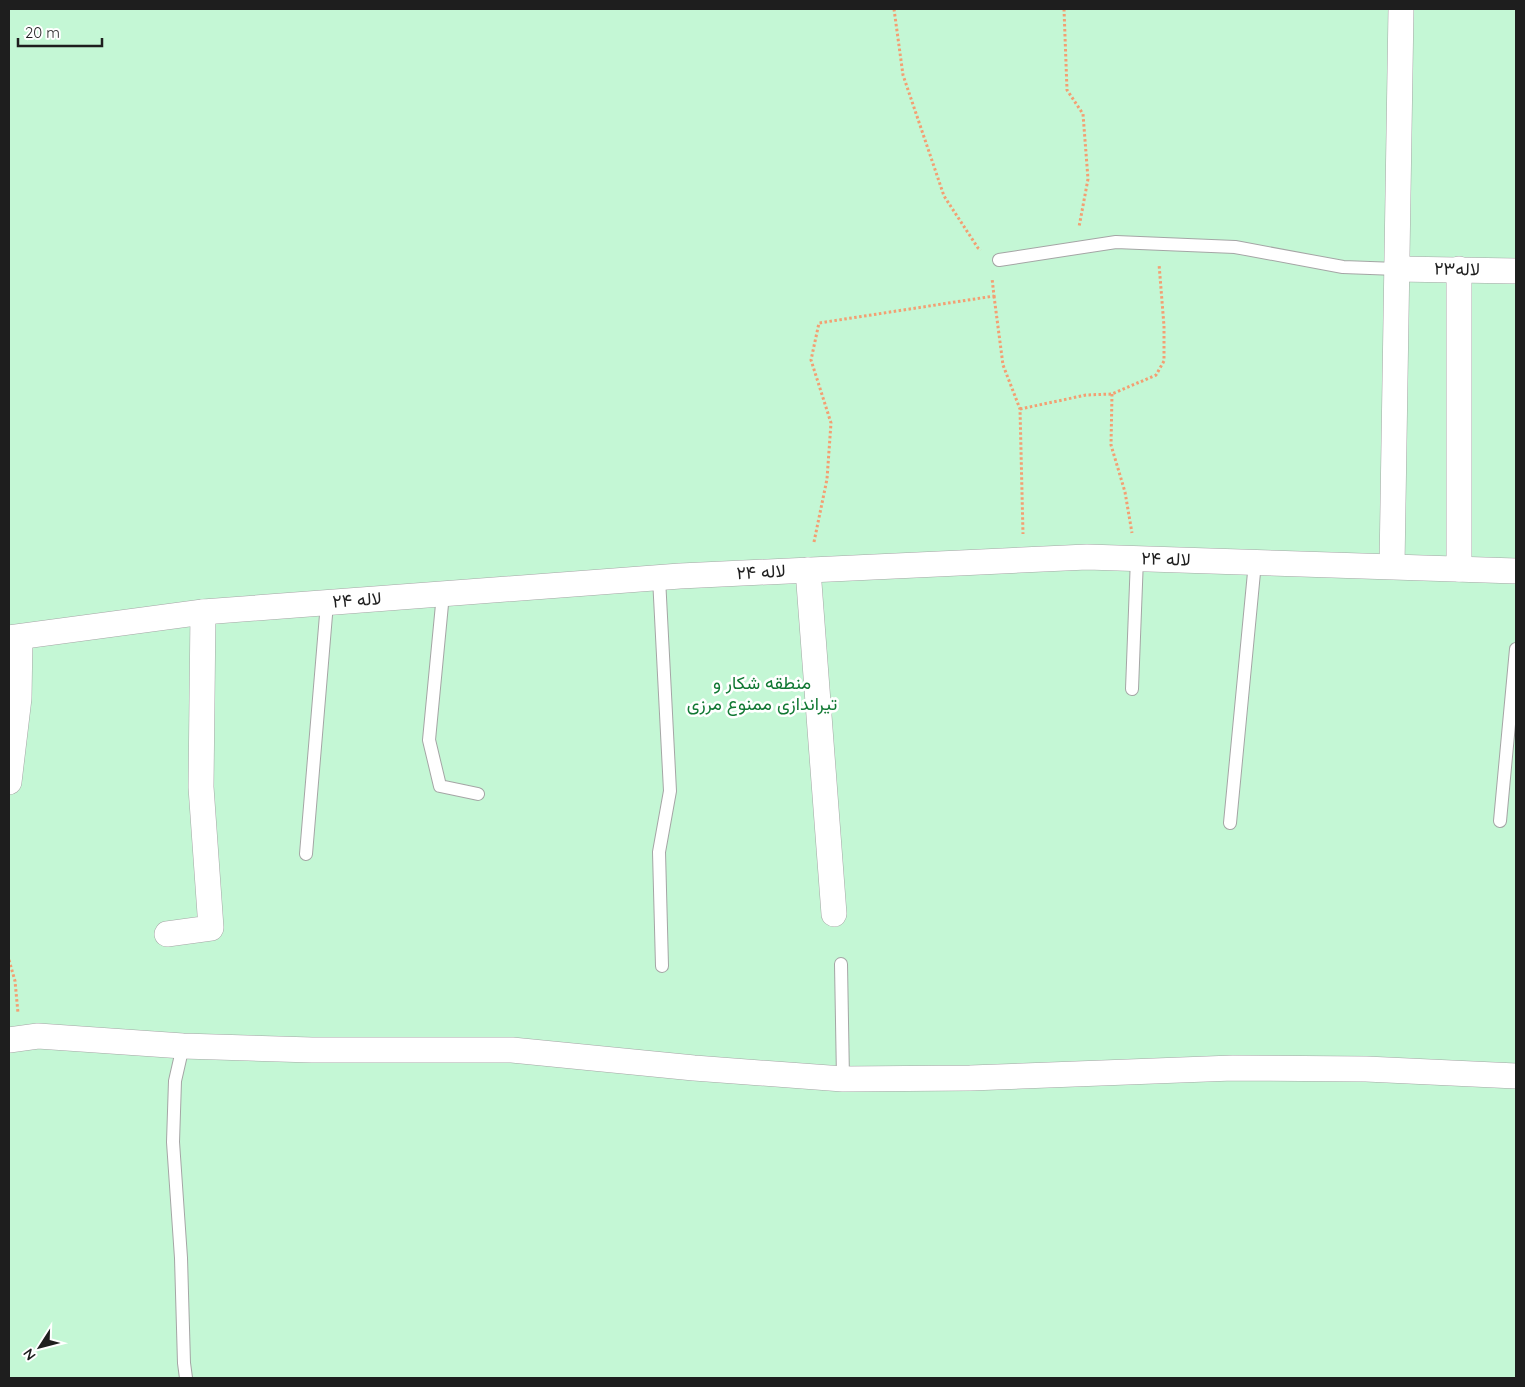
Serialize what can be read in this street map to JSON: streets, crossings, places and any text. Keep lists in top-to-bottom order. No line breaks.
{"streets":{"street":["لاله۲۳","لاله ۲۴"]},"parks":["منطقه شکار و تیراندازی ممنوع مرزی"],"scale_bar":"20 m","north":"bottom left"}
